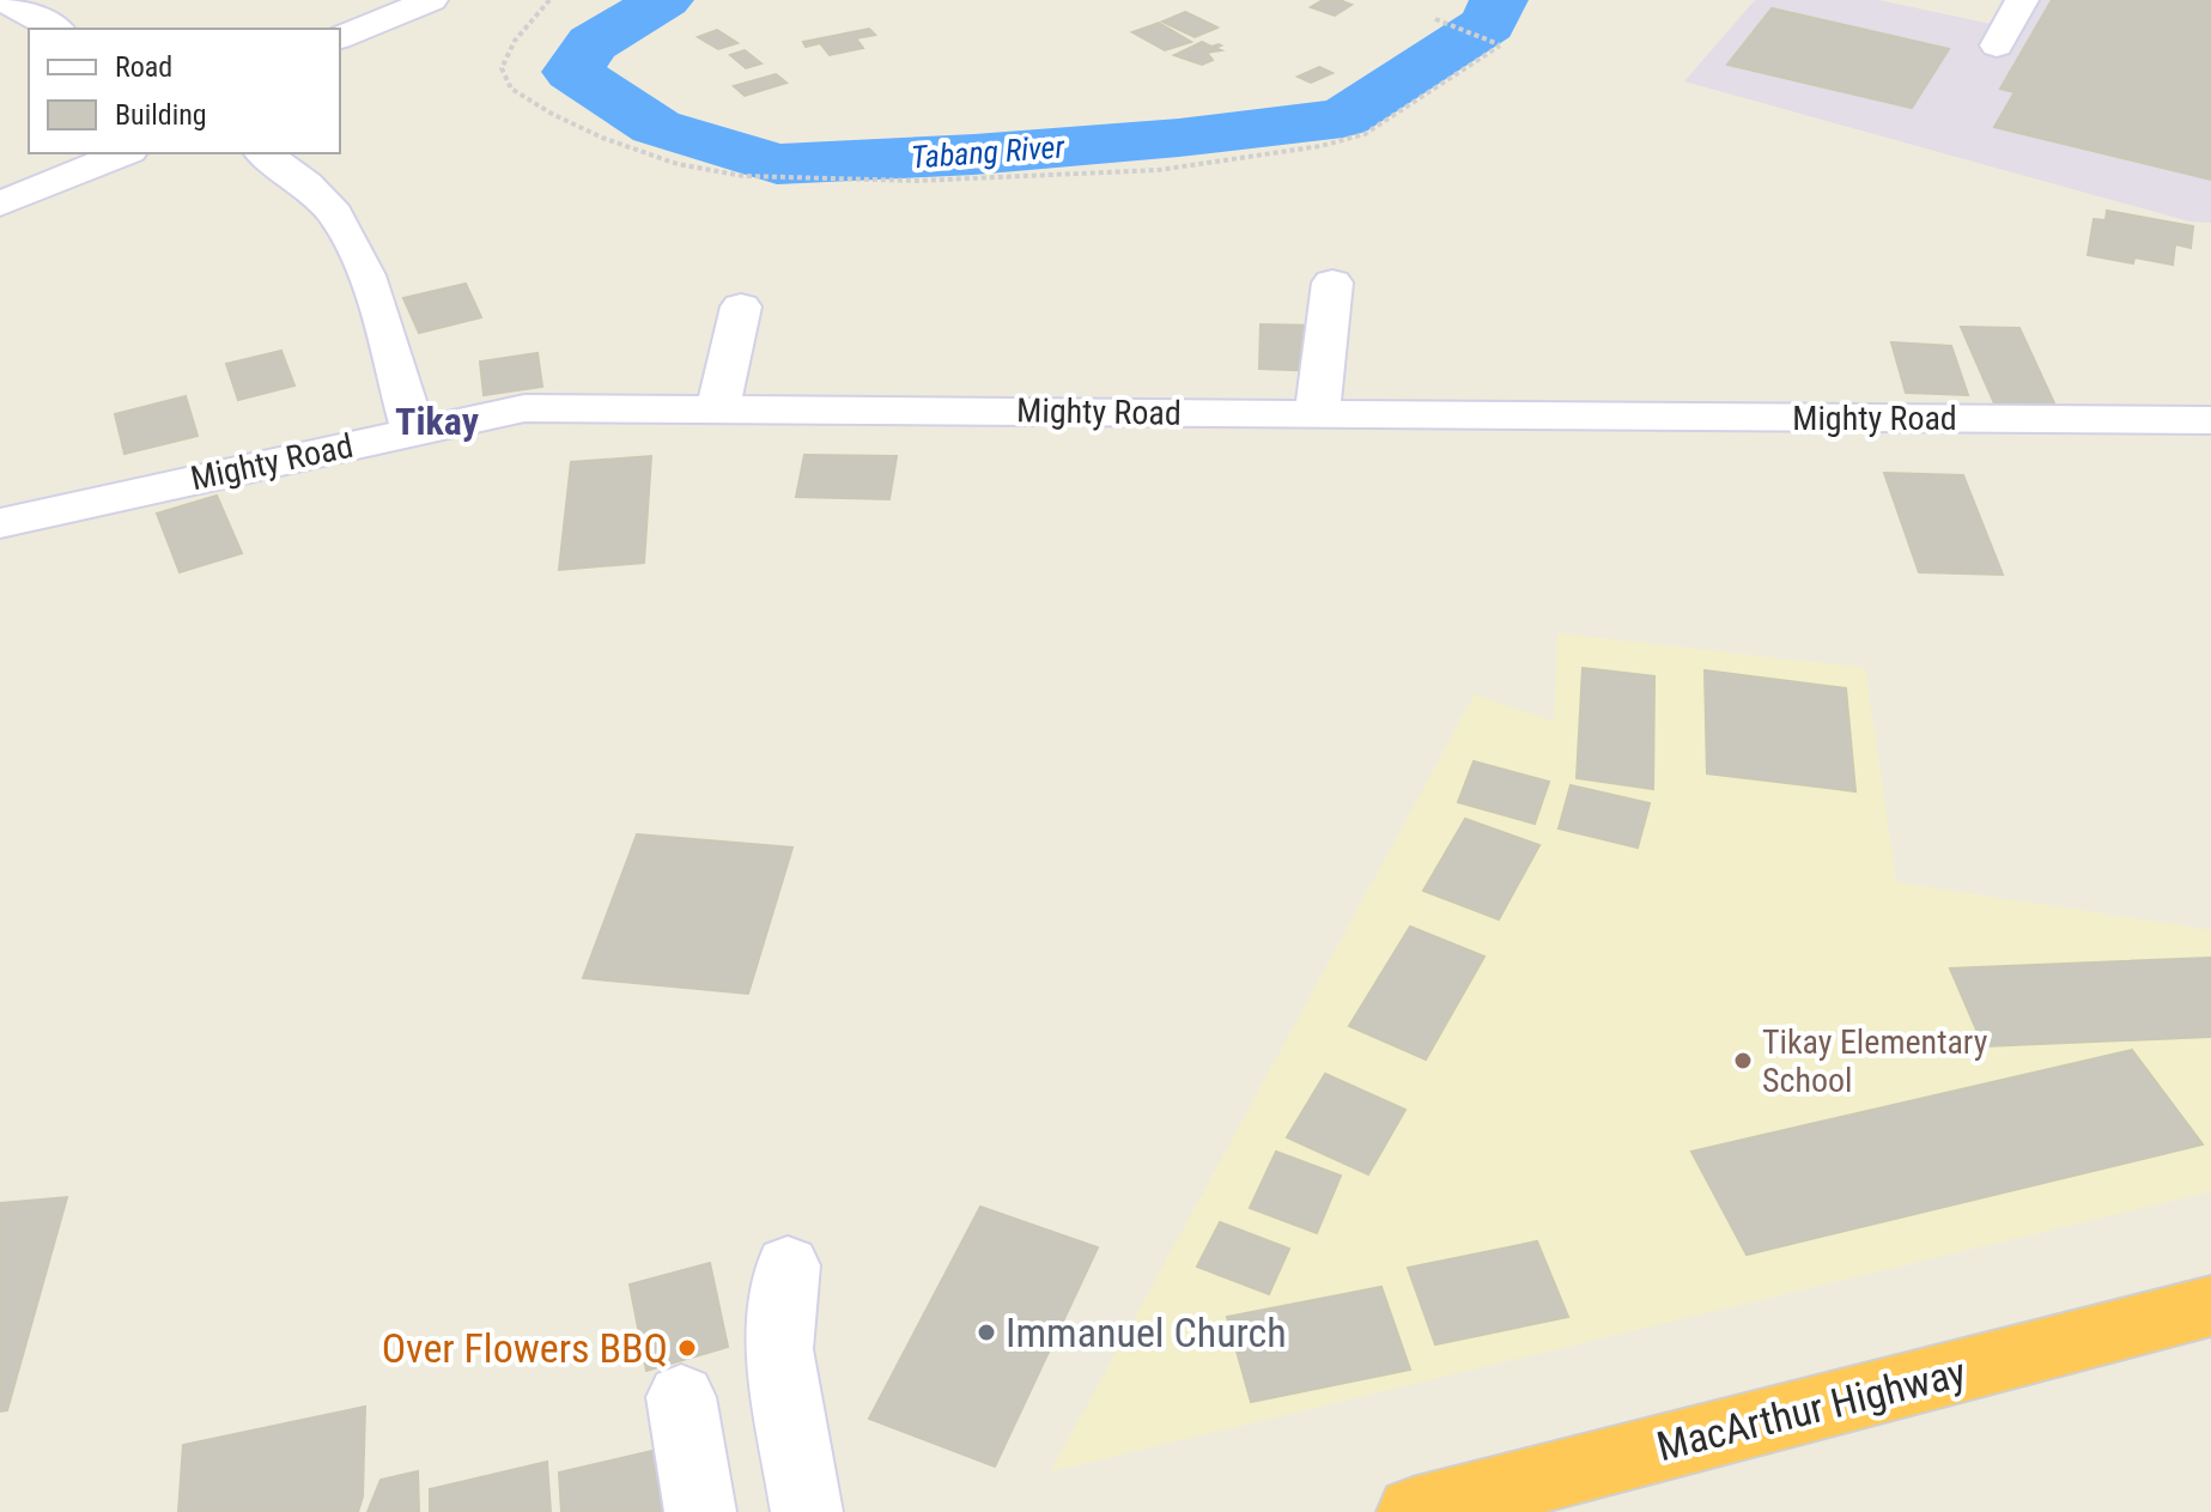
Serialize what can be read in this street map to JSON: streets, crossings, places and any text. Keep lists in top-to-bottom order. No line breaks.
{"streets":{"highway":["MacArthur Highway"],"street":["Mighty Road"]},"districts":["Tikay"],"water":["Tabang River"],"places":["Tikay Elementary School","Immanuel Church","Over Flowers BBQ"],"legend":["Road","Building"]}
